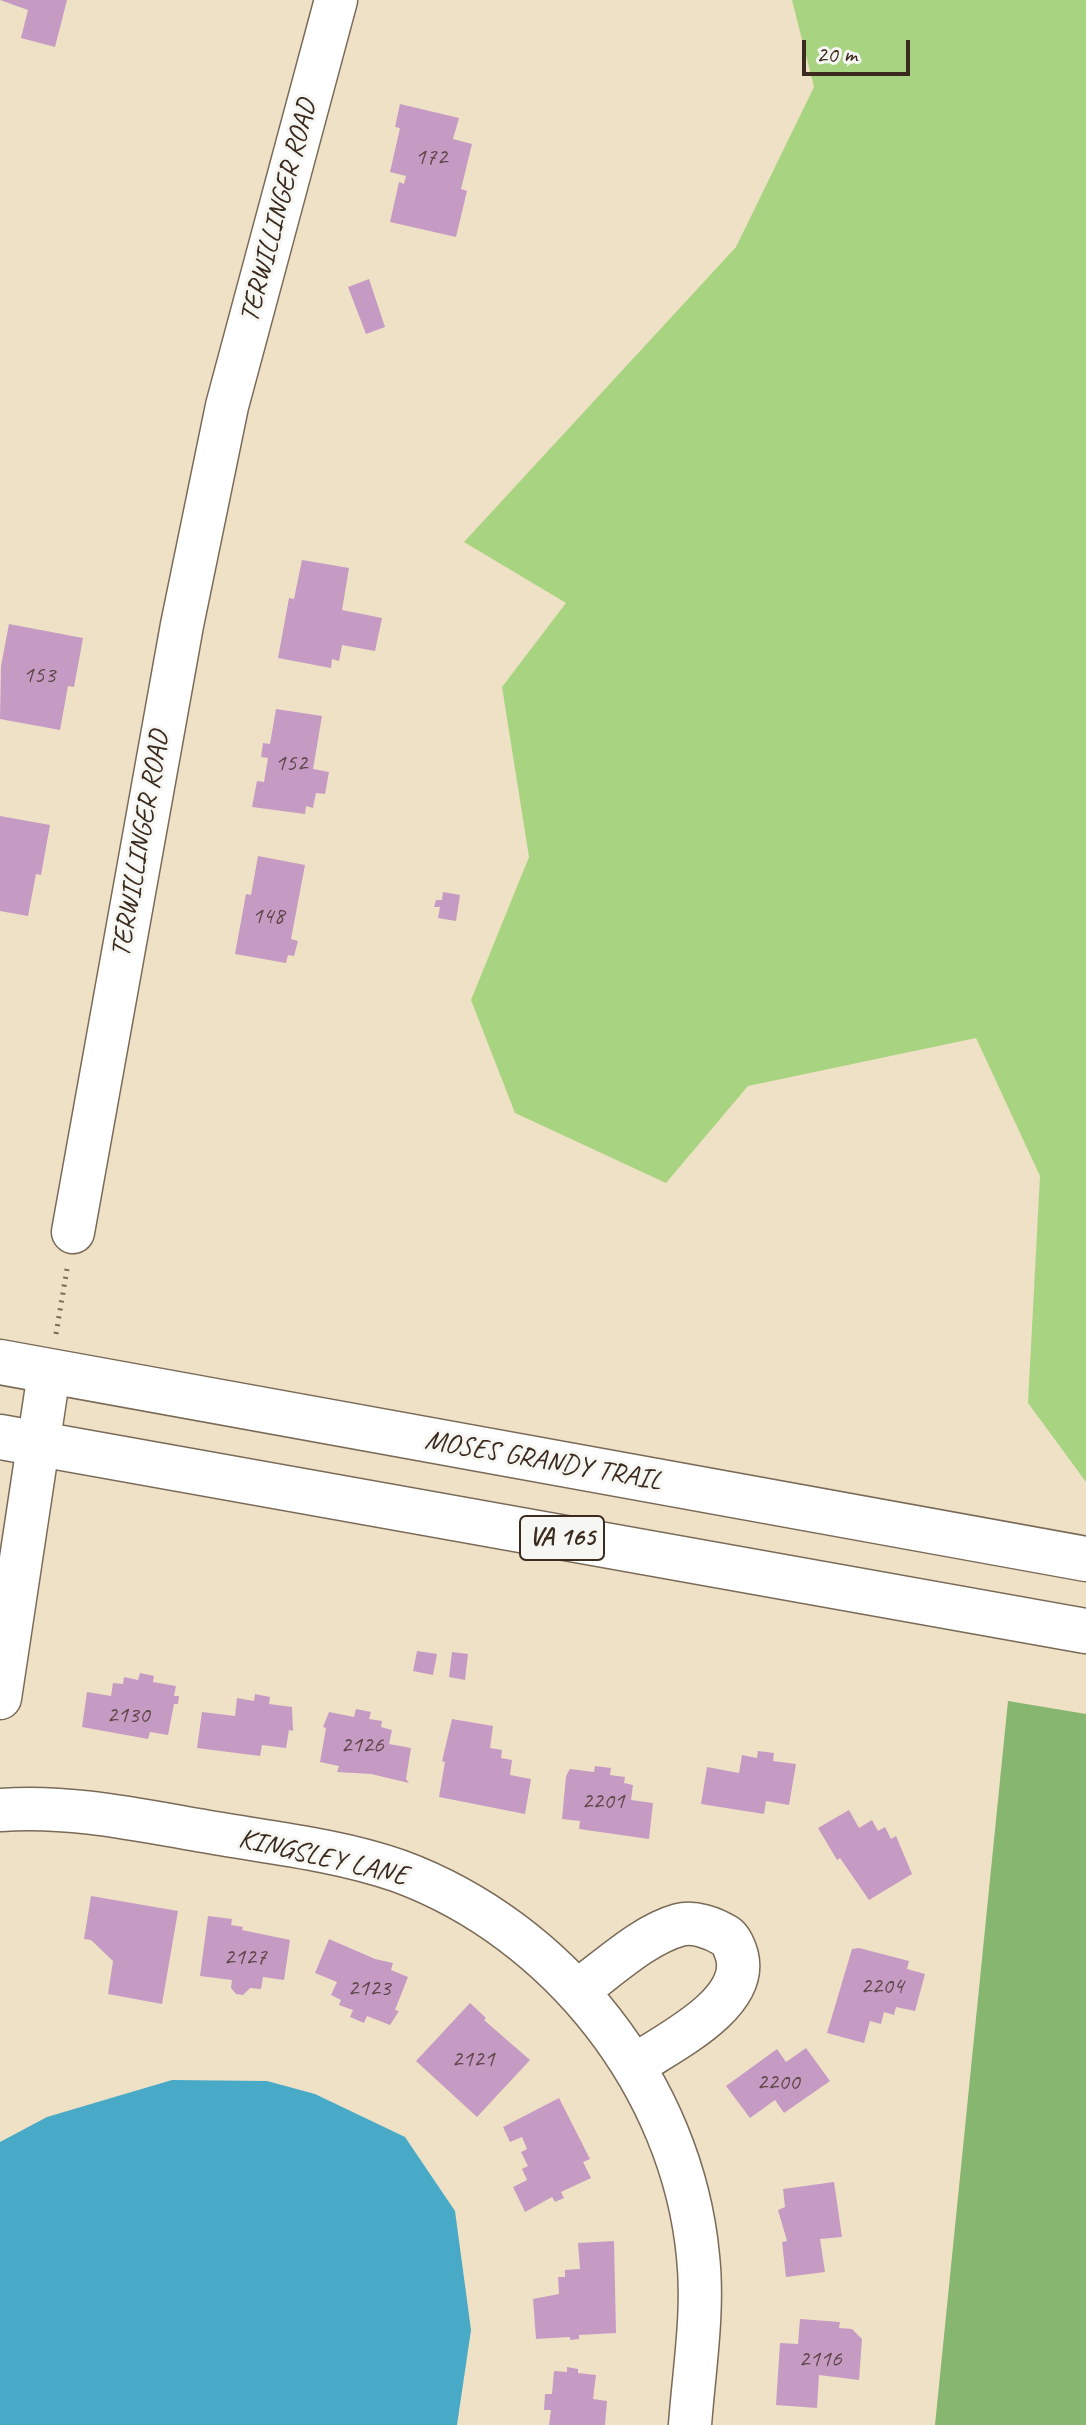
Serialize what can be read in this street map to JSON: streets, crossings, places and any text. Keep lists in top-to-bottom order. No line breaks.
{"streets":{"main road":["MOSES GRANDY TRAIL","VA 165"],"street":["TERWILLINGER ROAD","KINGSLEY LANE"]},"house_numbers":["172","153","152","148","2130","2126","2201","2127","2204","2123","2121","2200","2116"],"scale_bar":"20 m"}
